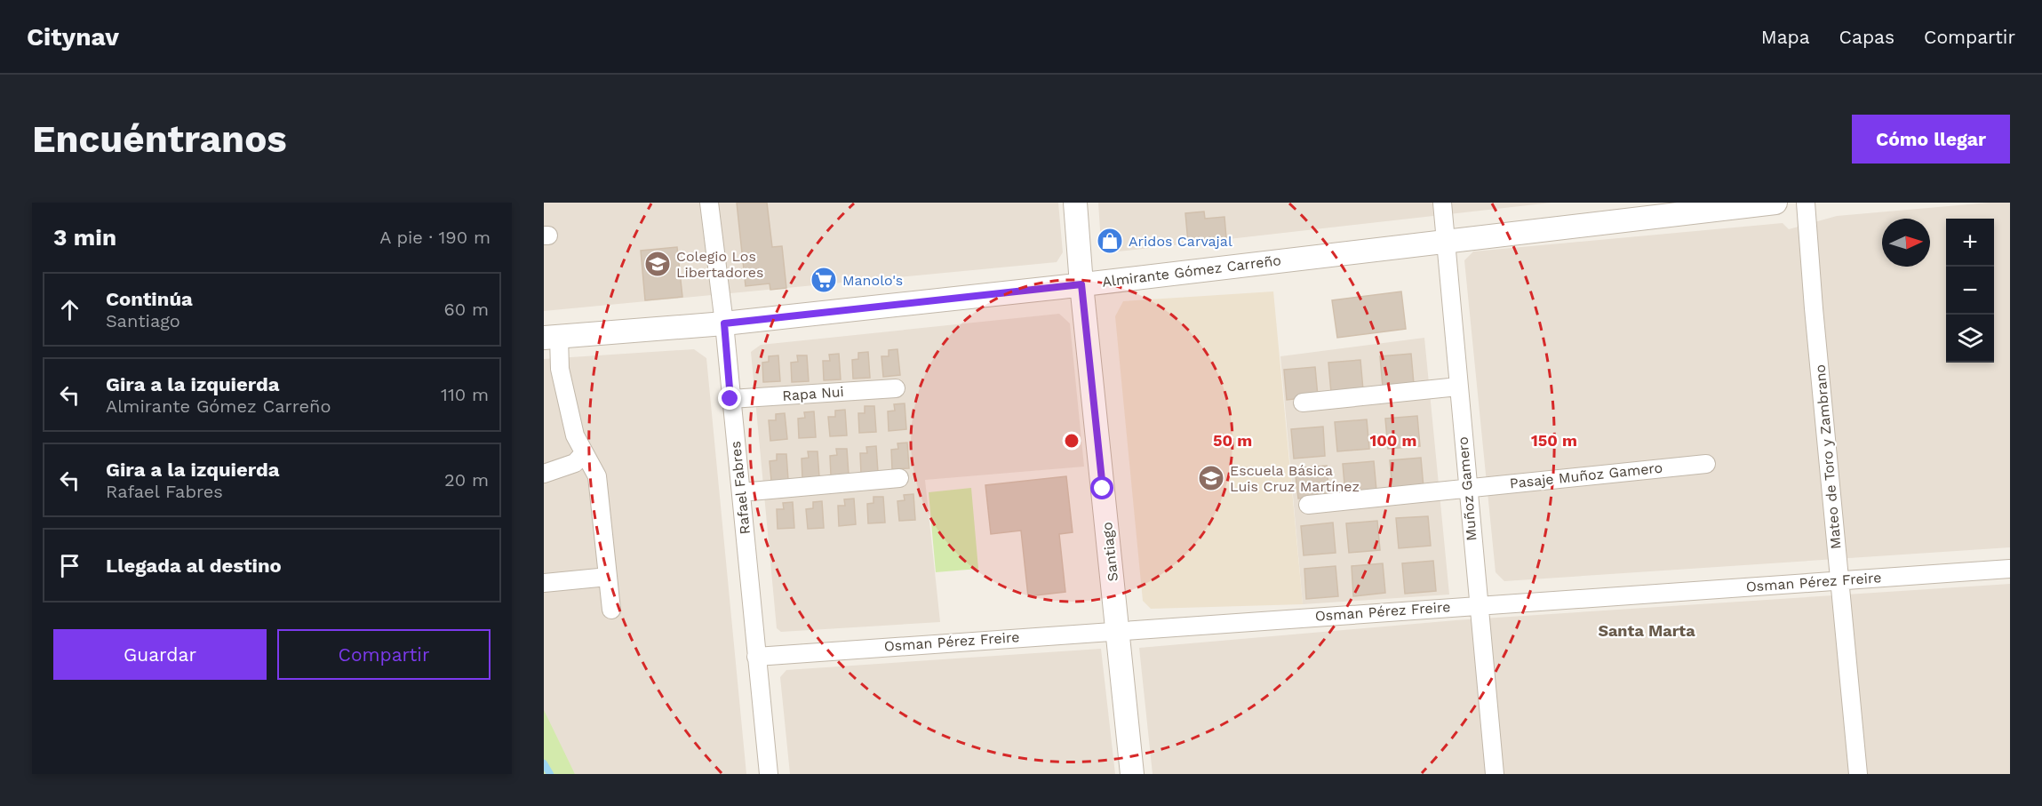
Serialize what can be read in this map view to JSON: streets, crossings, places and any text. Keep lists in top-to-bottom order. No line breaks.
{"streets":{"street":["Almirante Gómez Carreño","Rapa Nui","Mateo de Toro y Zambrano","Pasaje Muñoz Gamero","Rafael Fabres","Muñoz Gamero","Santiago","Osman Pérez Freire"]},"crossings":[["Almirante Gómez Carreño","Rafael Fabres"],["Almirante Gómez Carreño","Muñoz Gamero"],["Almirante Gómez Carreño","Santiago"],["Rapa Nui","Rafael Fabres"],["Mateo de Toro y Zambrano","Osman Pérez Freire"],["Pasaje Muñoz Gamero","Muñoz Gamero"],["Rafael Fabres","Osman Pérez Freire"],["Muñoz Gamero","Osman Pérez Freire"],["Santiago","Osman Pérez Freire"]],"districts":["Santa Marta"],"places":{"shop":["Aridos Carvajal"],"school or university":["Colegio Los Libertadores","Escuela Básica Luis Cruz Martínez"],"supermarket":["Manolo's"]},"north":"right","page":{"header":"Citynav","nav":["Mapa","Capas","Compartir"],"buttons":["Cómo llegar",["Guardar","Compartir"]],"title":"Encuéntranos","heading":["3 min","A pie · 190 m"],"map_buttons":["+","−"],"list":[["Continúa","Santiago","60 m"],["Gira a la izquierda","Almirante Gómez Carreño","110 m"],["Gira a la izquierda","Rafael Fabres","20 m"],"Llegada al destino"]},"rings":["50 m","100 m","150 m"]}
